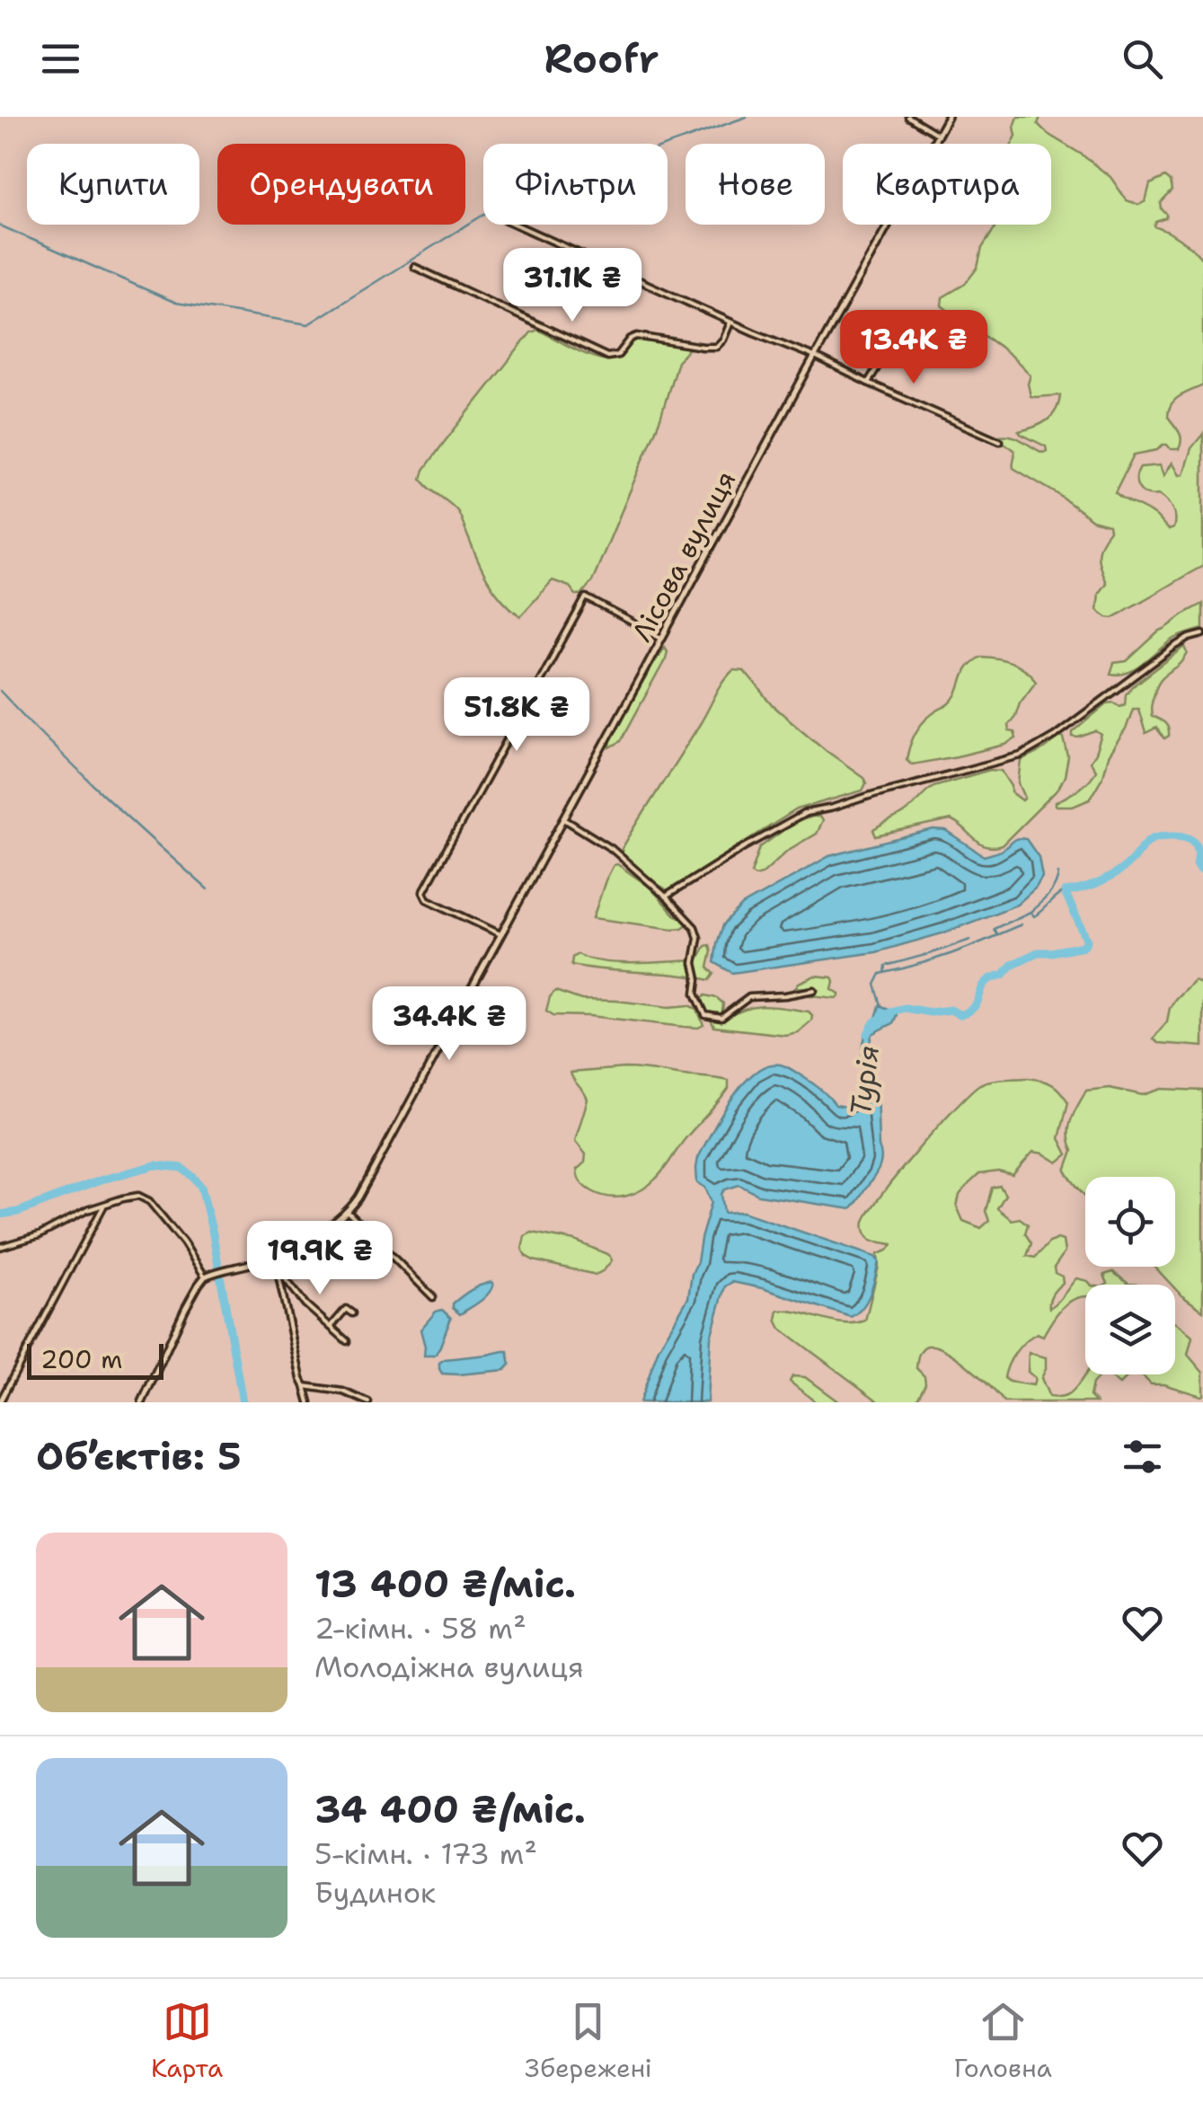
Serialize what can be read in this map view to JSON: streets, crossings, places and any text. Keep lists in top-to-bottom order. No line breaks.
{"streets":{"street":["Лісова вулиця"]},"water":["Турія"],"scale_bar":"200 m","page":{"header":"Roofr","chip":["Купити","Орендувати","Фільтри","Нове","Квартира"],"price":["31.1K ₴","13.4K ₴","51.8K ₴","34.4K ₴","19.9K ₴"],"scale":"200 m","heading":"Об’єктів: 5","list":[{"name":"13 400 ₴/міс.","note":"2-кімн. · 58 m² · Молодіжна вулиця"},{"name":"34 400 ₴/міс.","note":"5-кімн. · 173 m² · Будинок"}],"tabs":["Карта","Збережені","Головна"]}}
